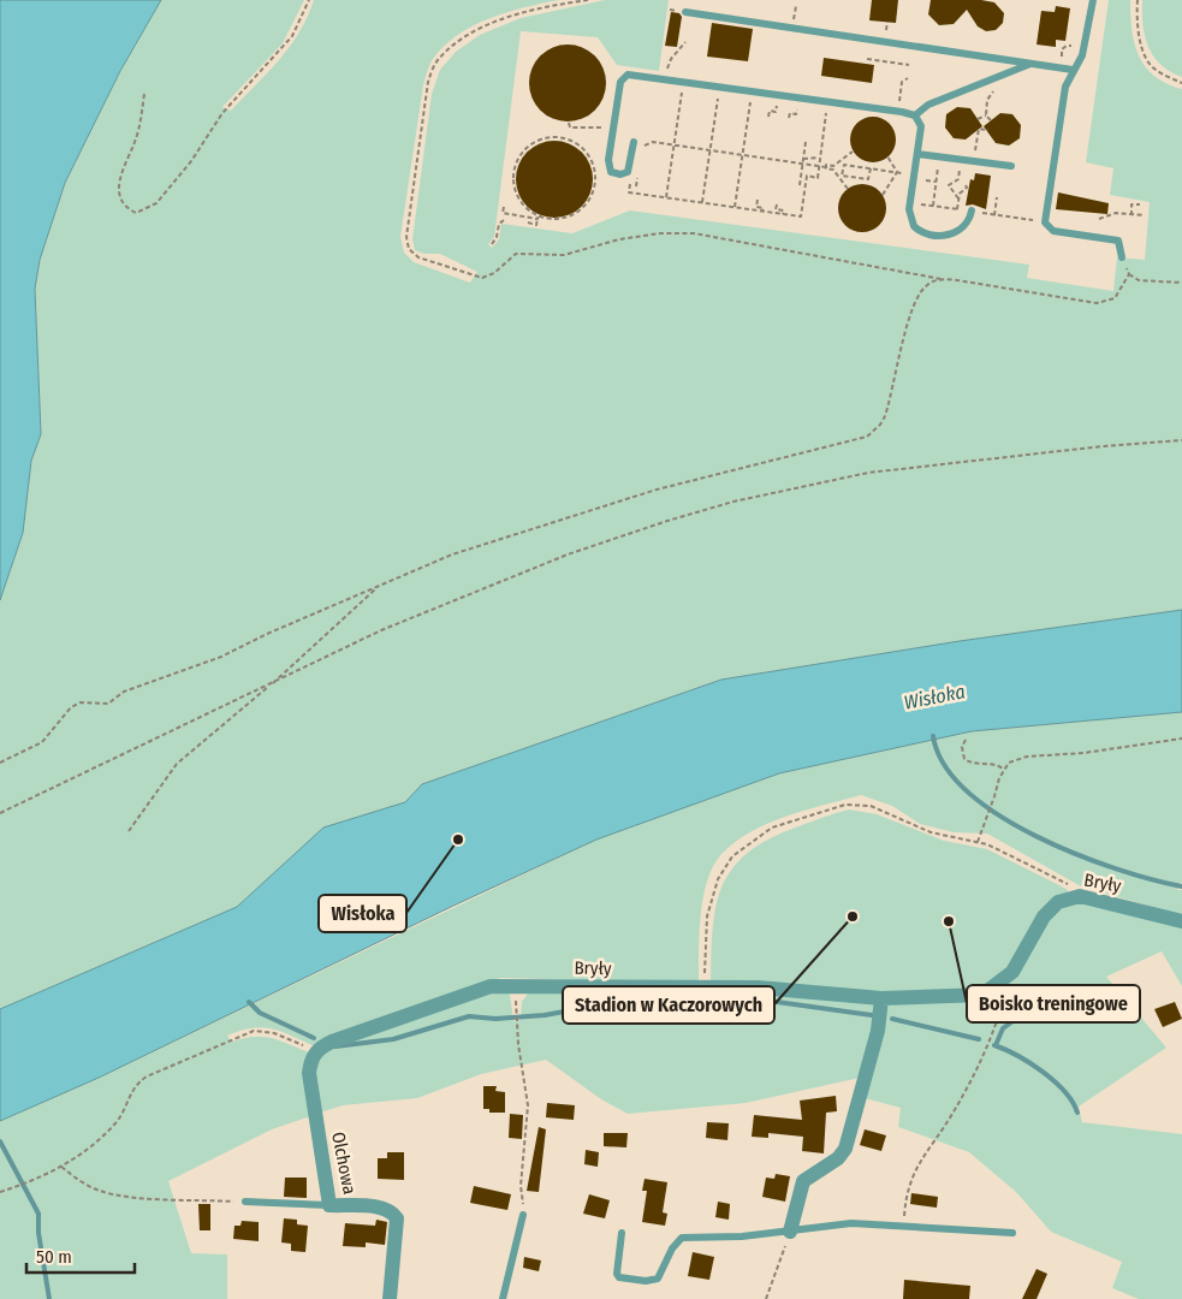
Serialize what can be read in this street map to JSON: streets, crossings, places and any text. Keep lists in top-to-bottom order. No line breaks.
{"streets":{"street":["Bryły","Olchowa"]},"crossings":[["Bryły","Olchowa"]],"water":["Wisłoka"],"places":["Wisłoka","Stadion w Kaczorowych","Boisko treningowe"],"scale_bar":"50 m"}
